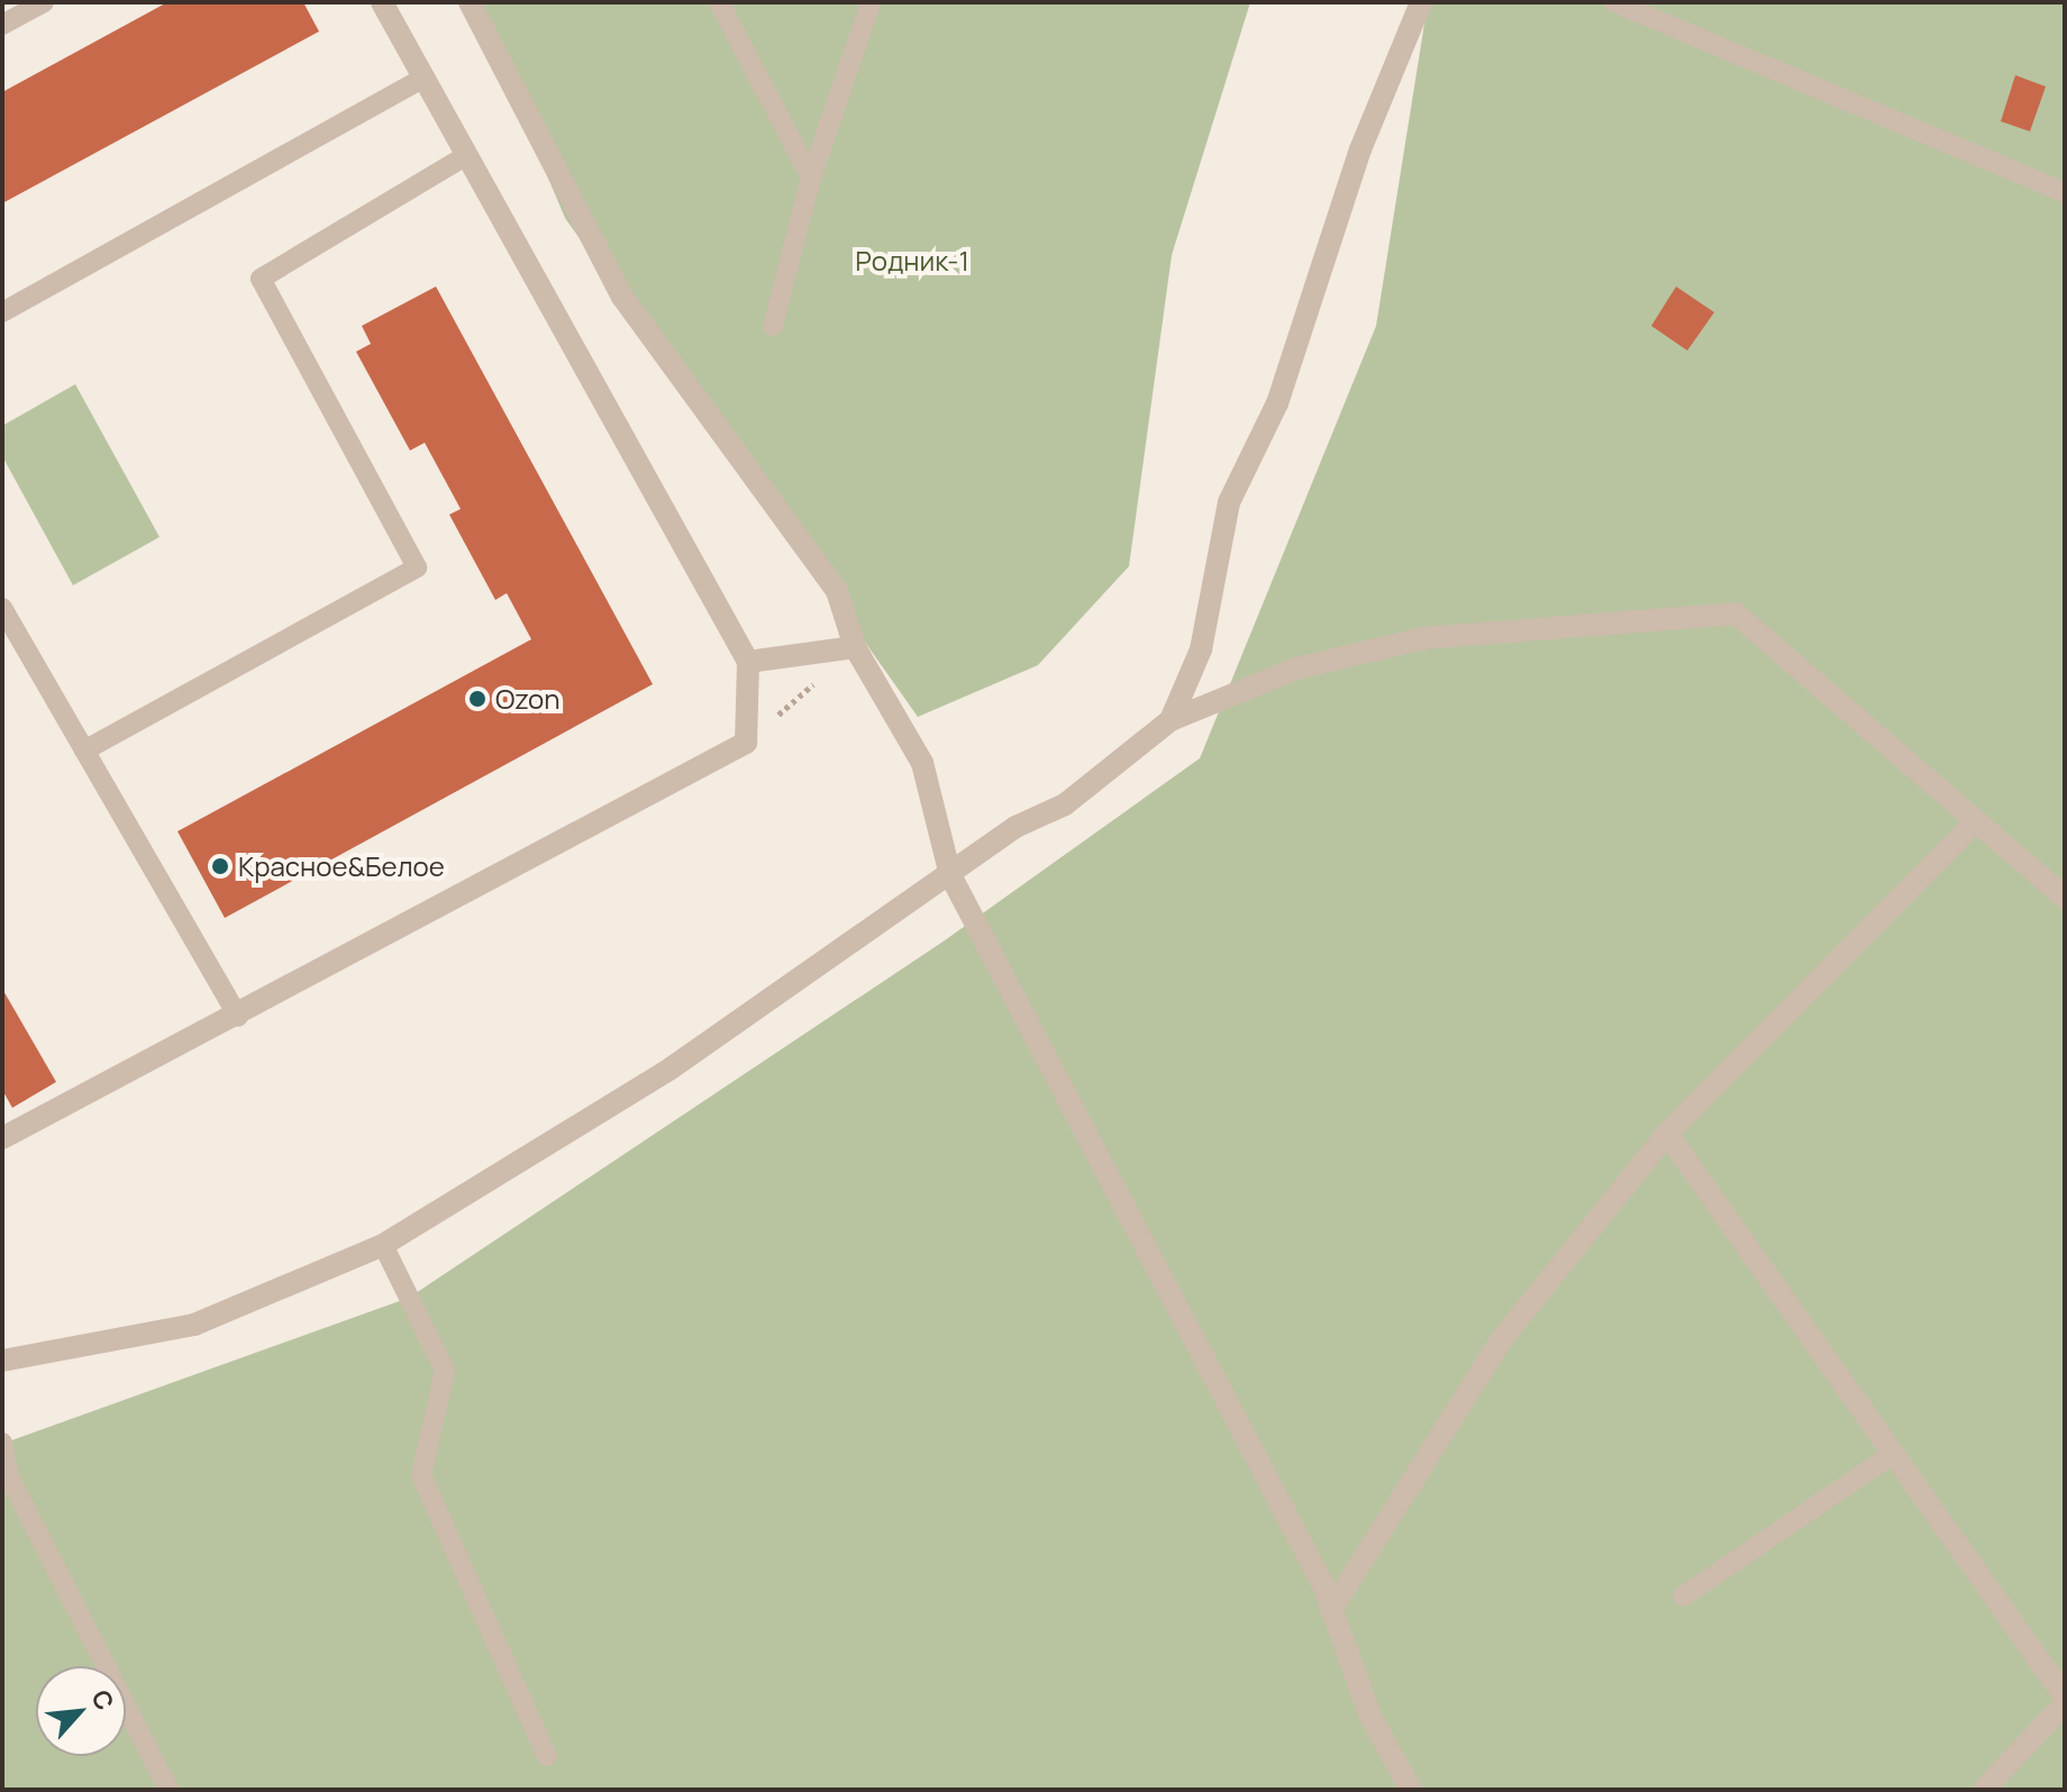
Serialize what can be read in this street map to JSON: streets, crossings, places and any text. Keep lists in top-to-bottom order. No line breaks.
{"parks":["Родник-1"],"places":["Ozon","Красное&Белое"],"north":"top right"}
